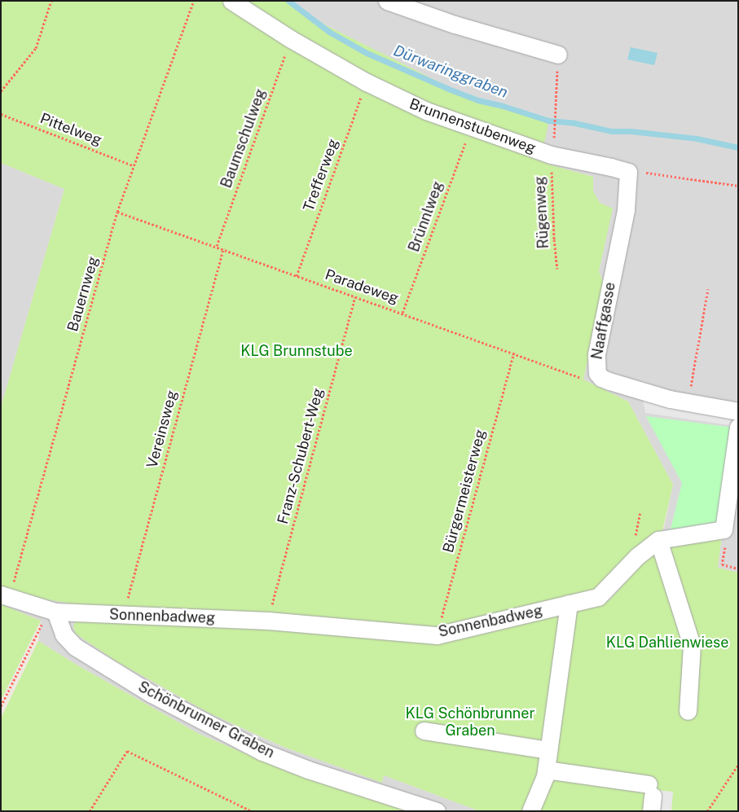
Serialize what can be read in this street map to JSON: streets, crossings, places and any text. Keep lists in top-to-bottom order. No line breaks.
{"streets":{"street":["Brunnenstubenweg","Naaffgasse","Sonnenbadweg","Schönbrunner Graben"],"path":["Pittelweg","Baumschulweg","Trefferweg","Rügenweg","Brünnlweg","Paradeweg","Bauernweg","Vereinsweg","Franz-Schubert-Weg","Bürgermeisterweg"]},"crossings":[["Brunnenstubenweg","Baumschulweg"],["Brunnenstubenweg","Trefferweg"],["Brunnenstubenweg","Rügenweg"],["Brunnenstubenweg","Brünnlweg"],["Brunnenstubenweg","Naaffgasse"],["Pittelweg","Bauernweg"],["Baumschulweg","Paradeweg"],["Trefferweg","Paradeweg"],["Brünnlweg","Paradeweg"],["Paradeweg","Bauernweg"],["Paradeweg","Naaffgasse"],["Paradeweg","Vereinsweg"],["Paradeweg","Franz-Schubert-Weg"],["Paradeweg","Bürgermeisterweg"],["Vereinsweg","Sonnenbadweg"],["Franz-Schubert-Weg","Sonnenbadweg"],["Bürgermeisterweg","Sonnenbadweg"],["Sonnenbadweg","Schönbrunner Graben"]],"water":["Dürwaringgraben"],"parks":["KLG Brunnstube","KLG Dahlienwiese","KLG Schönbrunner Graben"]}
